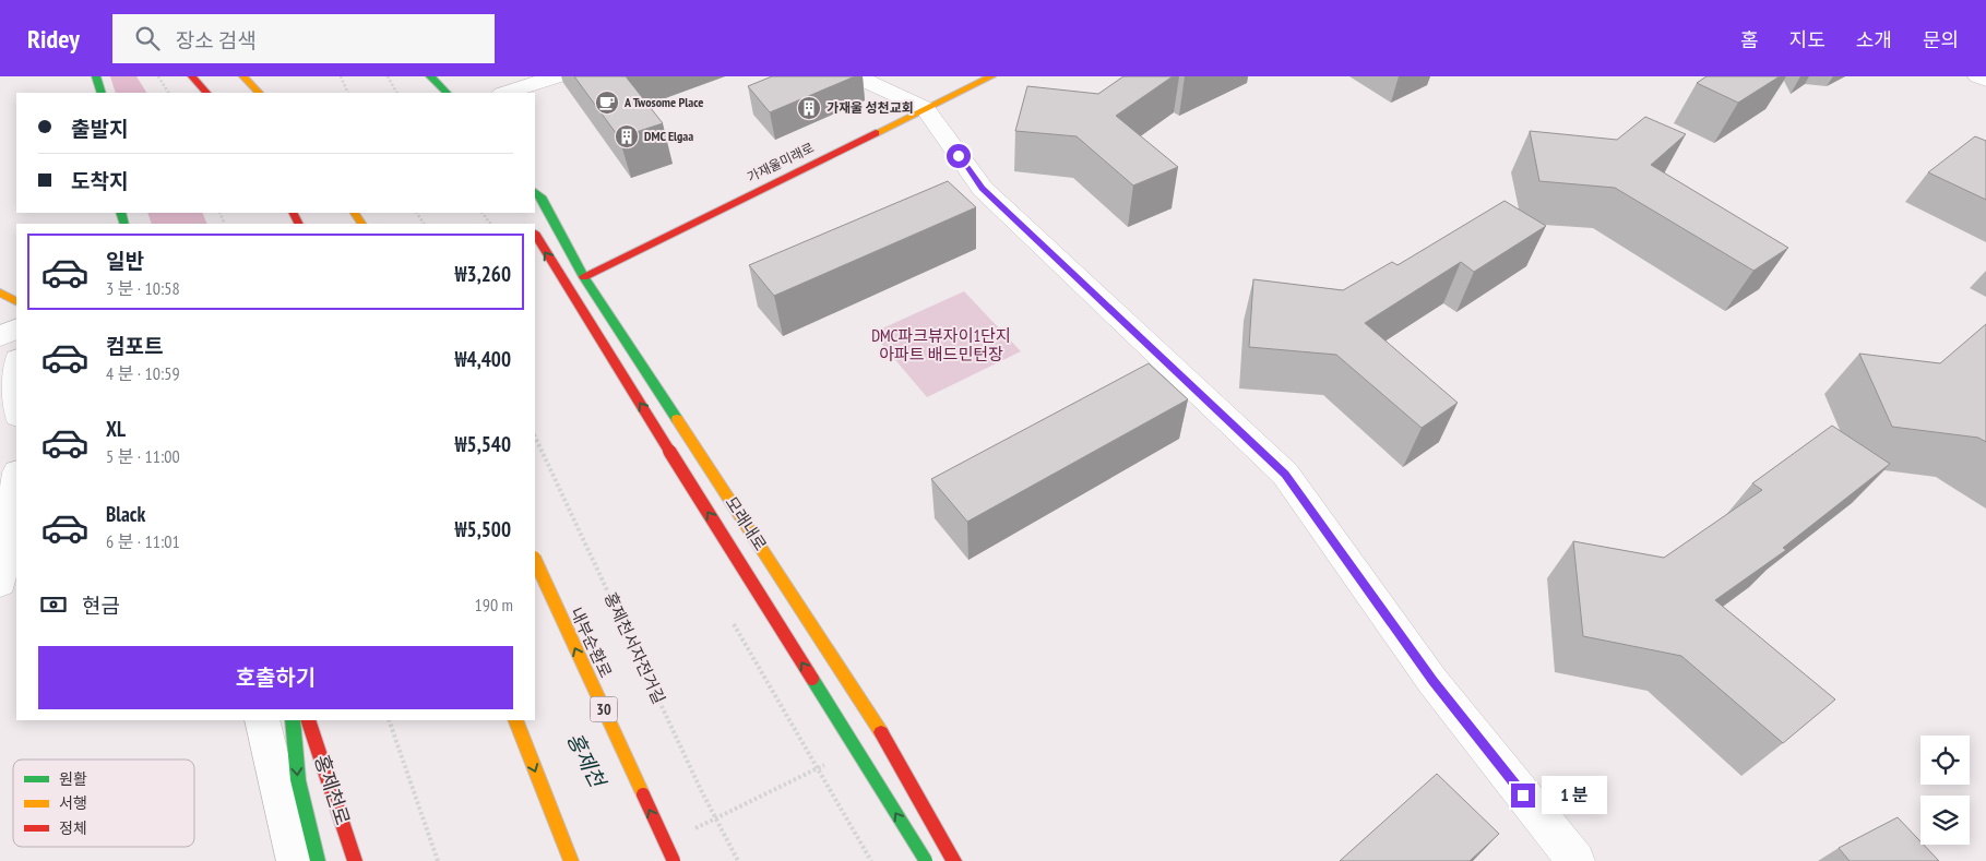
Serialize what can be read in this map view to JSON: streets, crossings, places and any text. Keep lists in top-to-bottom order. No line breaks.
{"streets":{"main road":["가재울미래로","모래내로","내부순환로","30","홍제천로"],"path":["홍제천서자전거길"]},"crossings":[["가재울미래로","모래내로"]],"water":["홍제천"],"parks":["DMC파크뷰자이1단지 아파트 배드민턴장"],"places":{"cafe":["A Twosome Place"],"building":["가재울 성천교회","DMC Elgaa"]},"legend":["원활","서행","정체"],"page":{"header":"Ridey","search":"장소 검색","nav":["홈","지도","소개","문의"],"banner":["출발지","도착지"],"list":[{"name":"일반","note":"3 분 · 10:58","value":"₩3,260"},{"name":"컴포트","note":"4 분 · 10:59","value":"₩4,400"},{"name":"XL","note":"5 분 · 11:00","value":"₩5,540"},{"name":"Black","note":"6 분 · 11:01","value":"₩5,500"}],"pay":["현금","190 m"],"buttons":"호출하기","bubble":"1 분"}}
